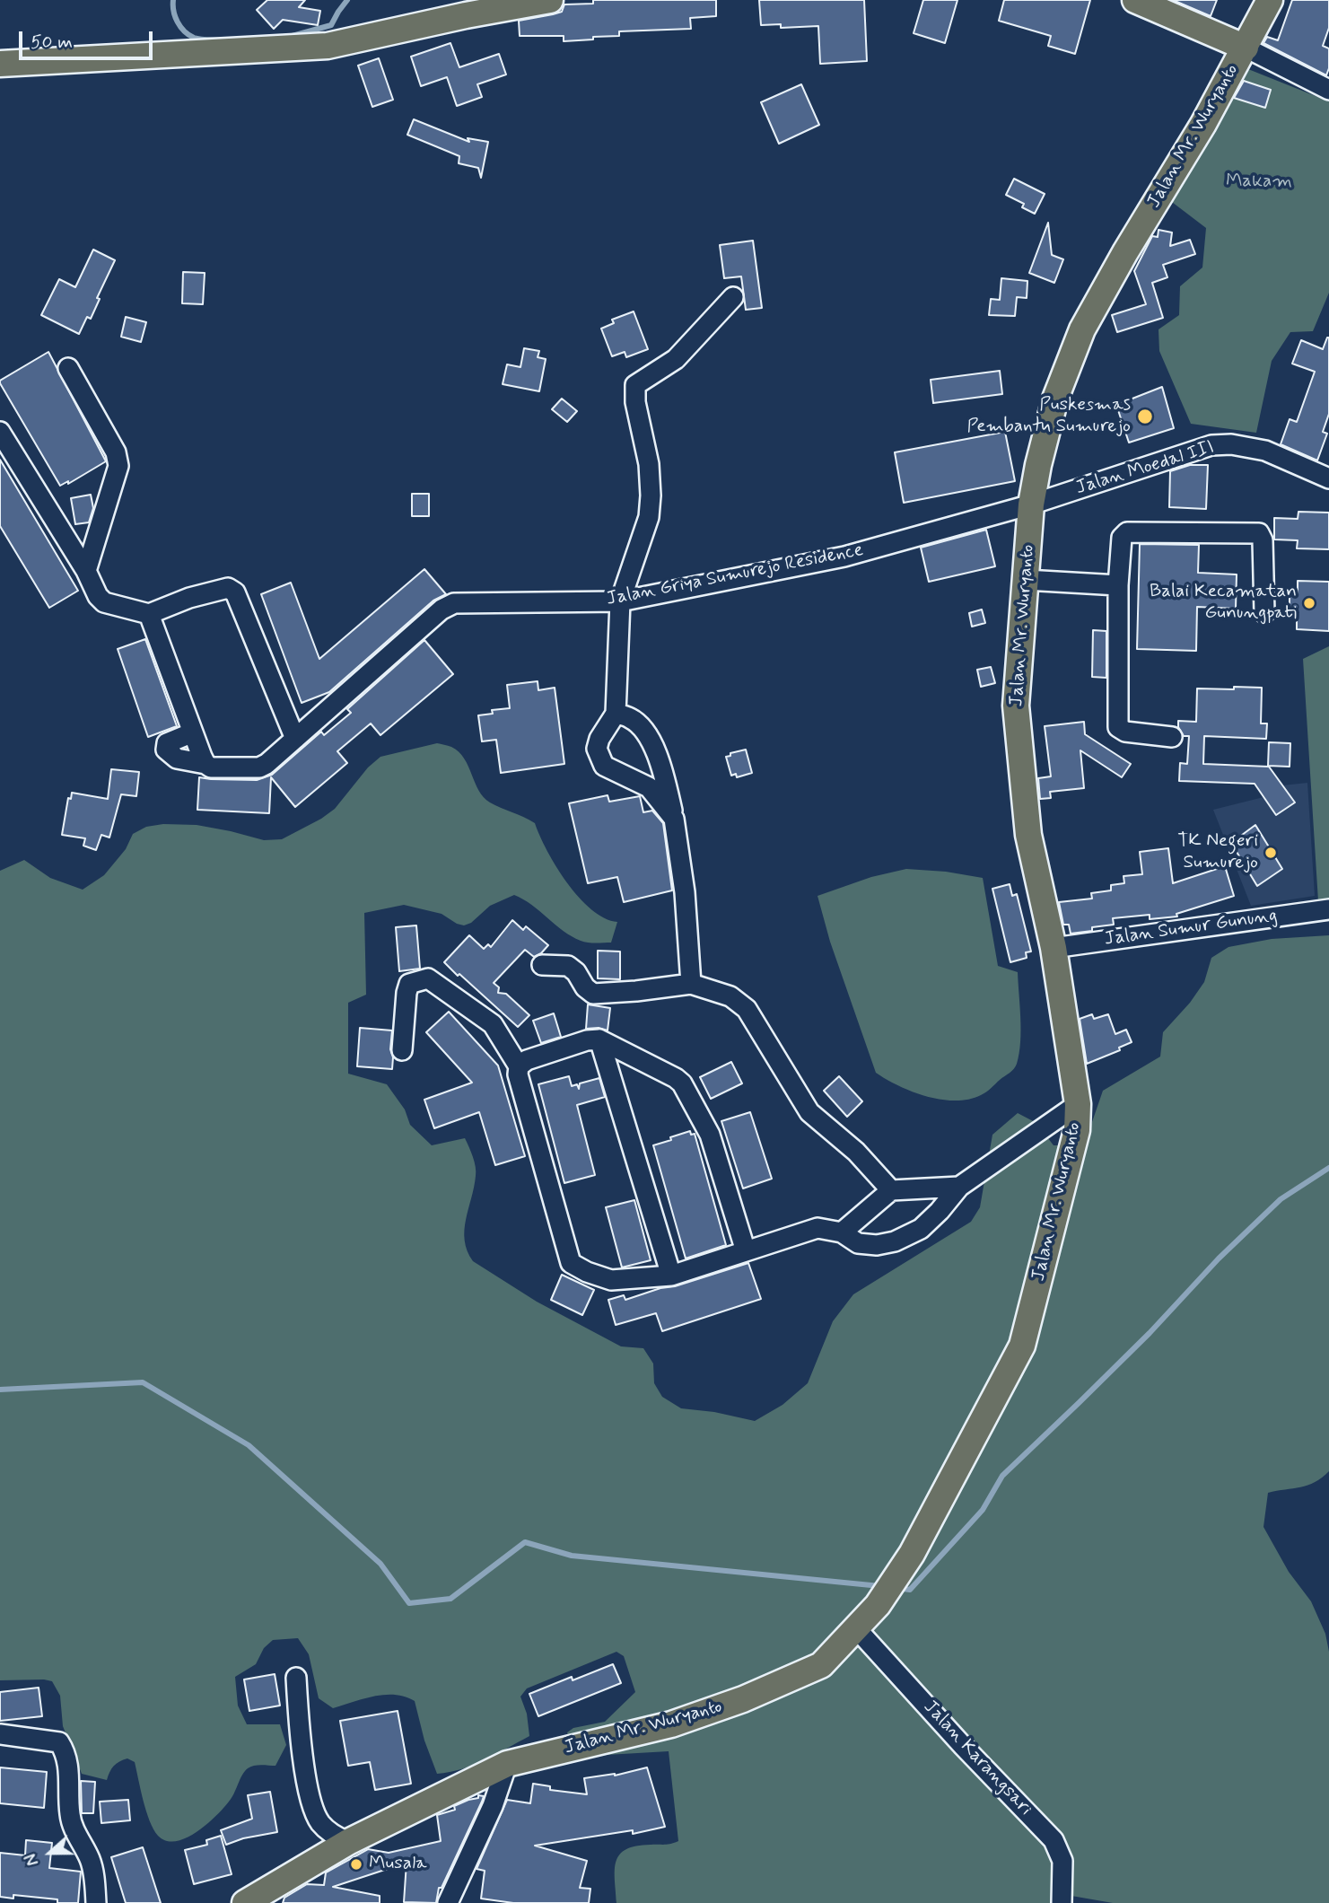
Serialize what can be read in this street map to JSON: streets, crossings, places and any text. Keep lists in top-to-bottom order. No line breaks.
{"streets":{"main road":["Jalan Mr. Wuryanto"],"street":["Jalan Moedal III","Jalan Griya Sumurejo Residence","Jalan Sumur Gunung","Jalan Karangsari"]},"crossings":[["Jalan Mr. Wuryanto","Jalan Moedal III"],["Jalan Mr. Wuryanto","Jalan Griya Sumurejo Residence"],["Jalan Mr. Wuryanto","Jalan Sumur Gunung"],["Jalan Mr. Wuryanto","Jalan Karangsari"],["Jalan Moedal III","Jalan Griya Sumurejo Residence"]],"parks":["Makam"],"places":["Puskesmas Pembantu Sumurejo","Balai Kecamatan Gunungpati","TK Negeri Sumurejo","Musala"],"scale_bar":"50 m","north":"left"}
